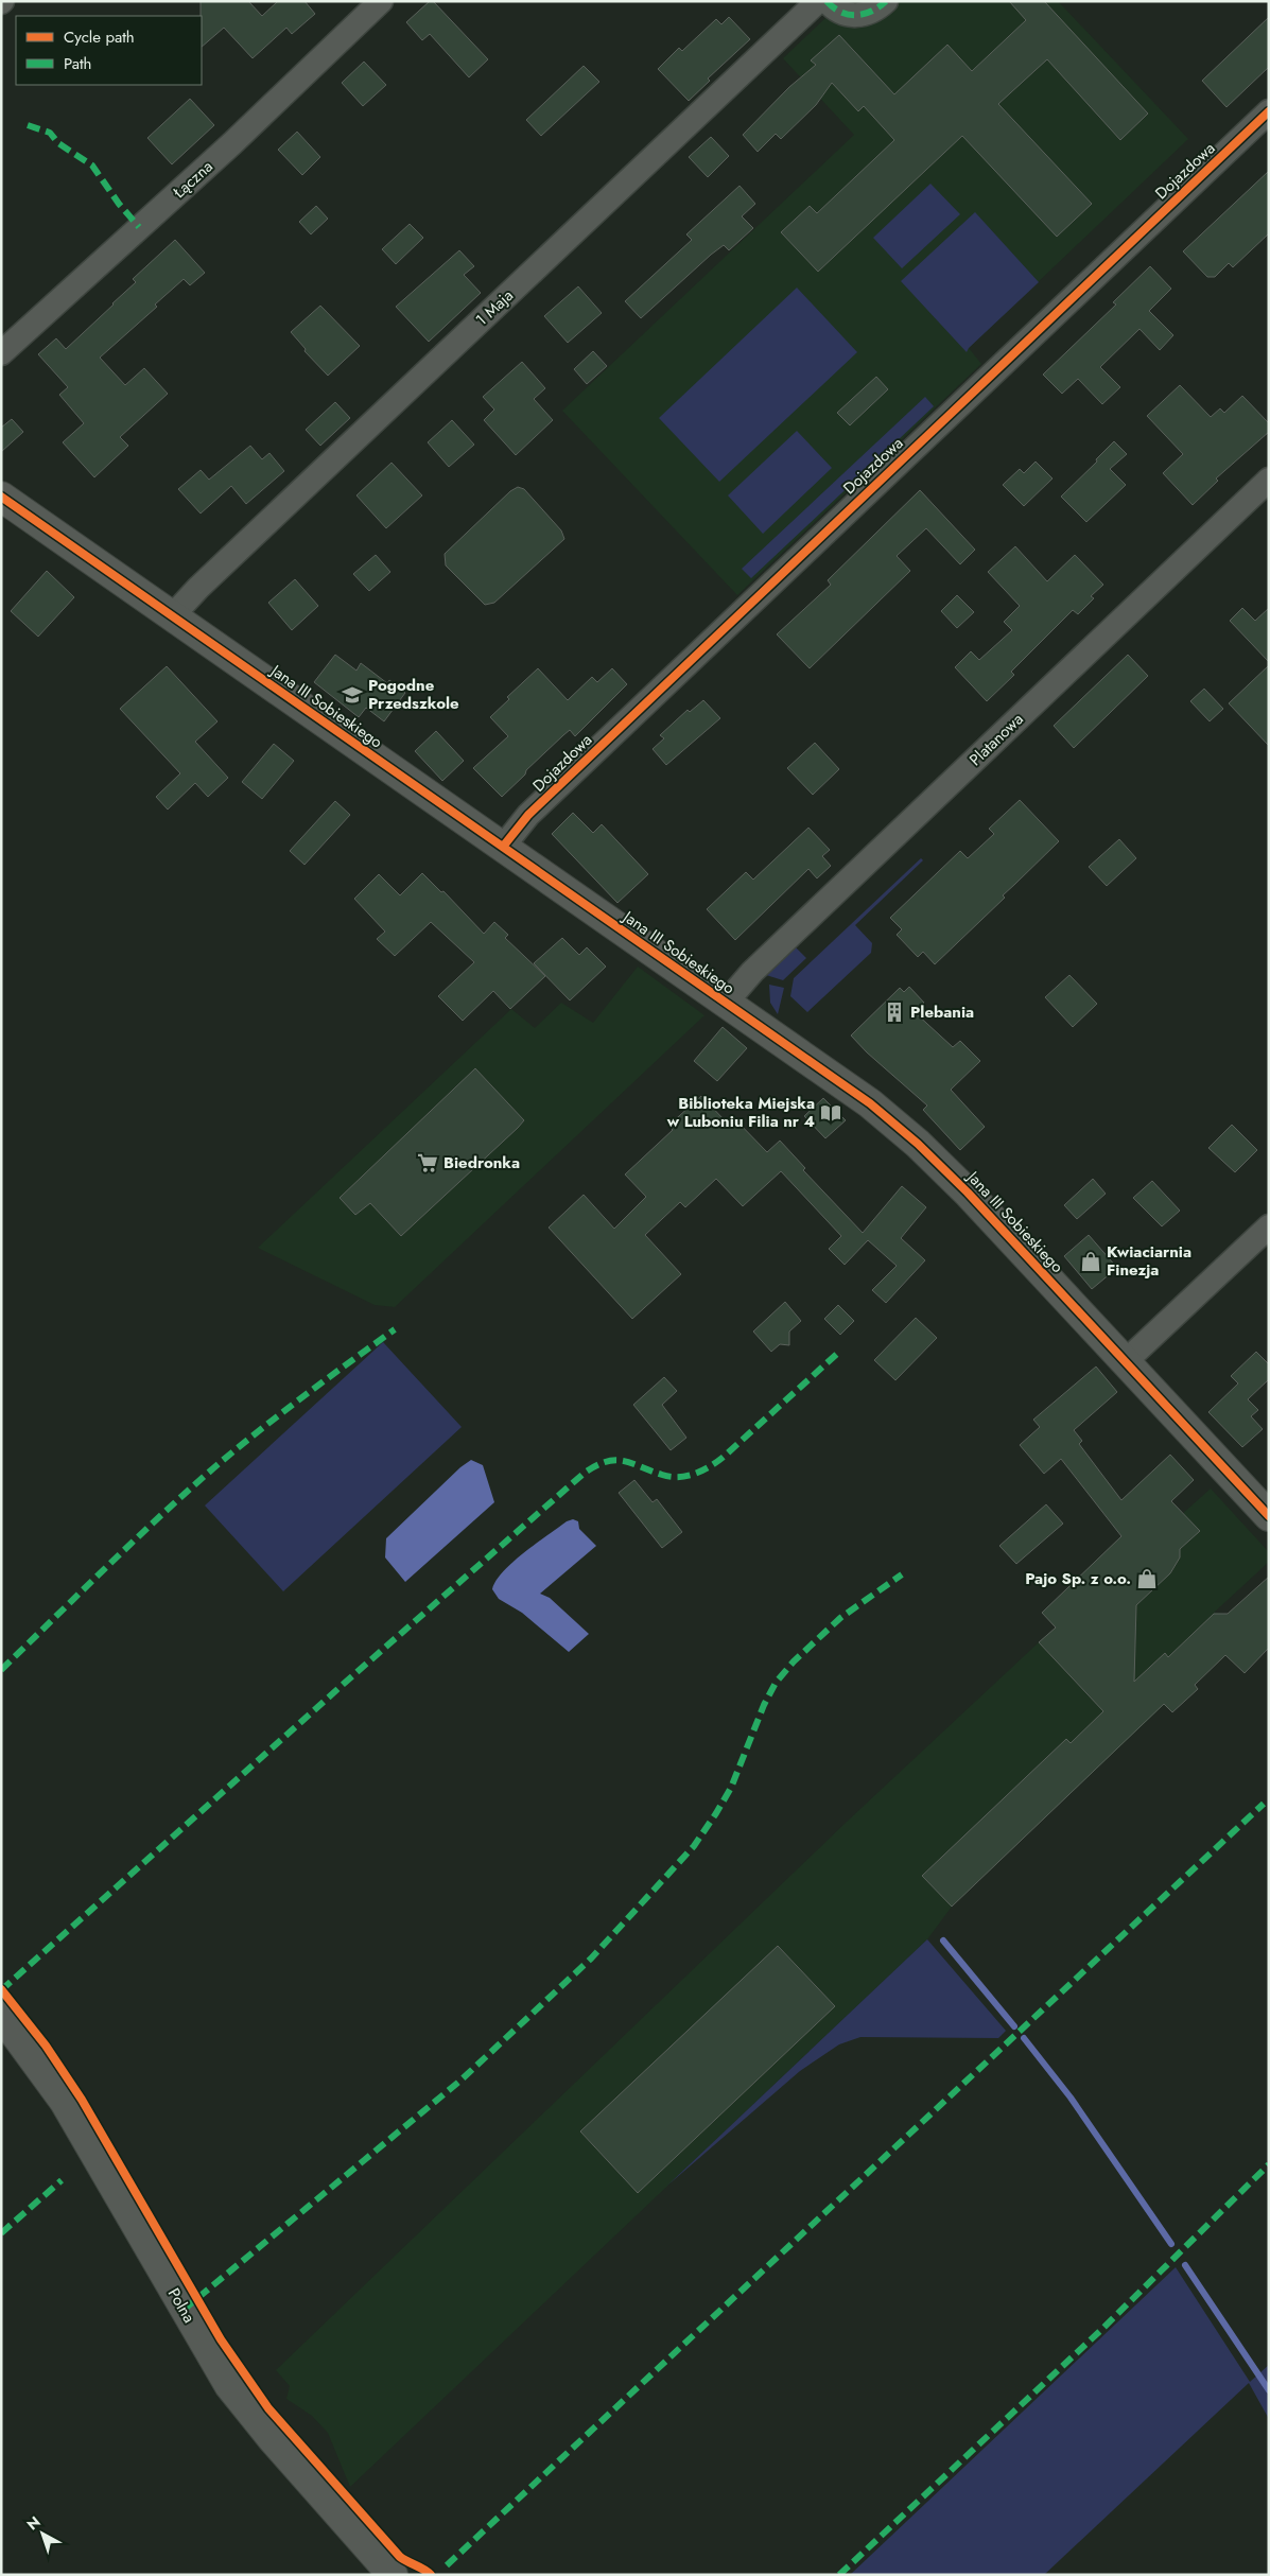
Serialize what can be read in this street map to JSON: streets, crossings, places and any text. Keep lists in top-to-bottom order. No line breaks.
{"streets":{"street":["Dojazdowa","Łączna","1 Maja","Jana III Sobieskiego","Platanowa","Polna"]},"crossings":[["Dojazdowa","Jana III Sobieskiego"],["1 Maja","Jana III Sobieskiego"],["Jana III Sobieskiego","Platanowa"]],"places":{"school or university":["Pogodne Przedszkole"],"building":["Plebania"],"library":["Biblioteka Miejska w Luboniu Filia nr 4"],"supermarket":["Biedronka"],"shop":["Kwiaciarnia Finezja","Pajo Sp. z o.o."]},"legend":["Cycle path","Path"],"north":"top left"}
